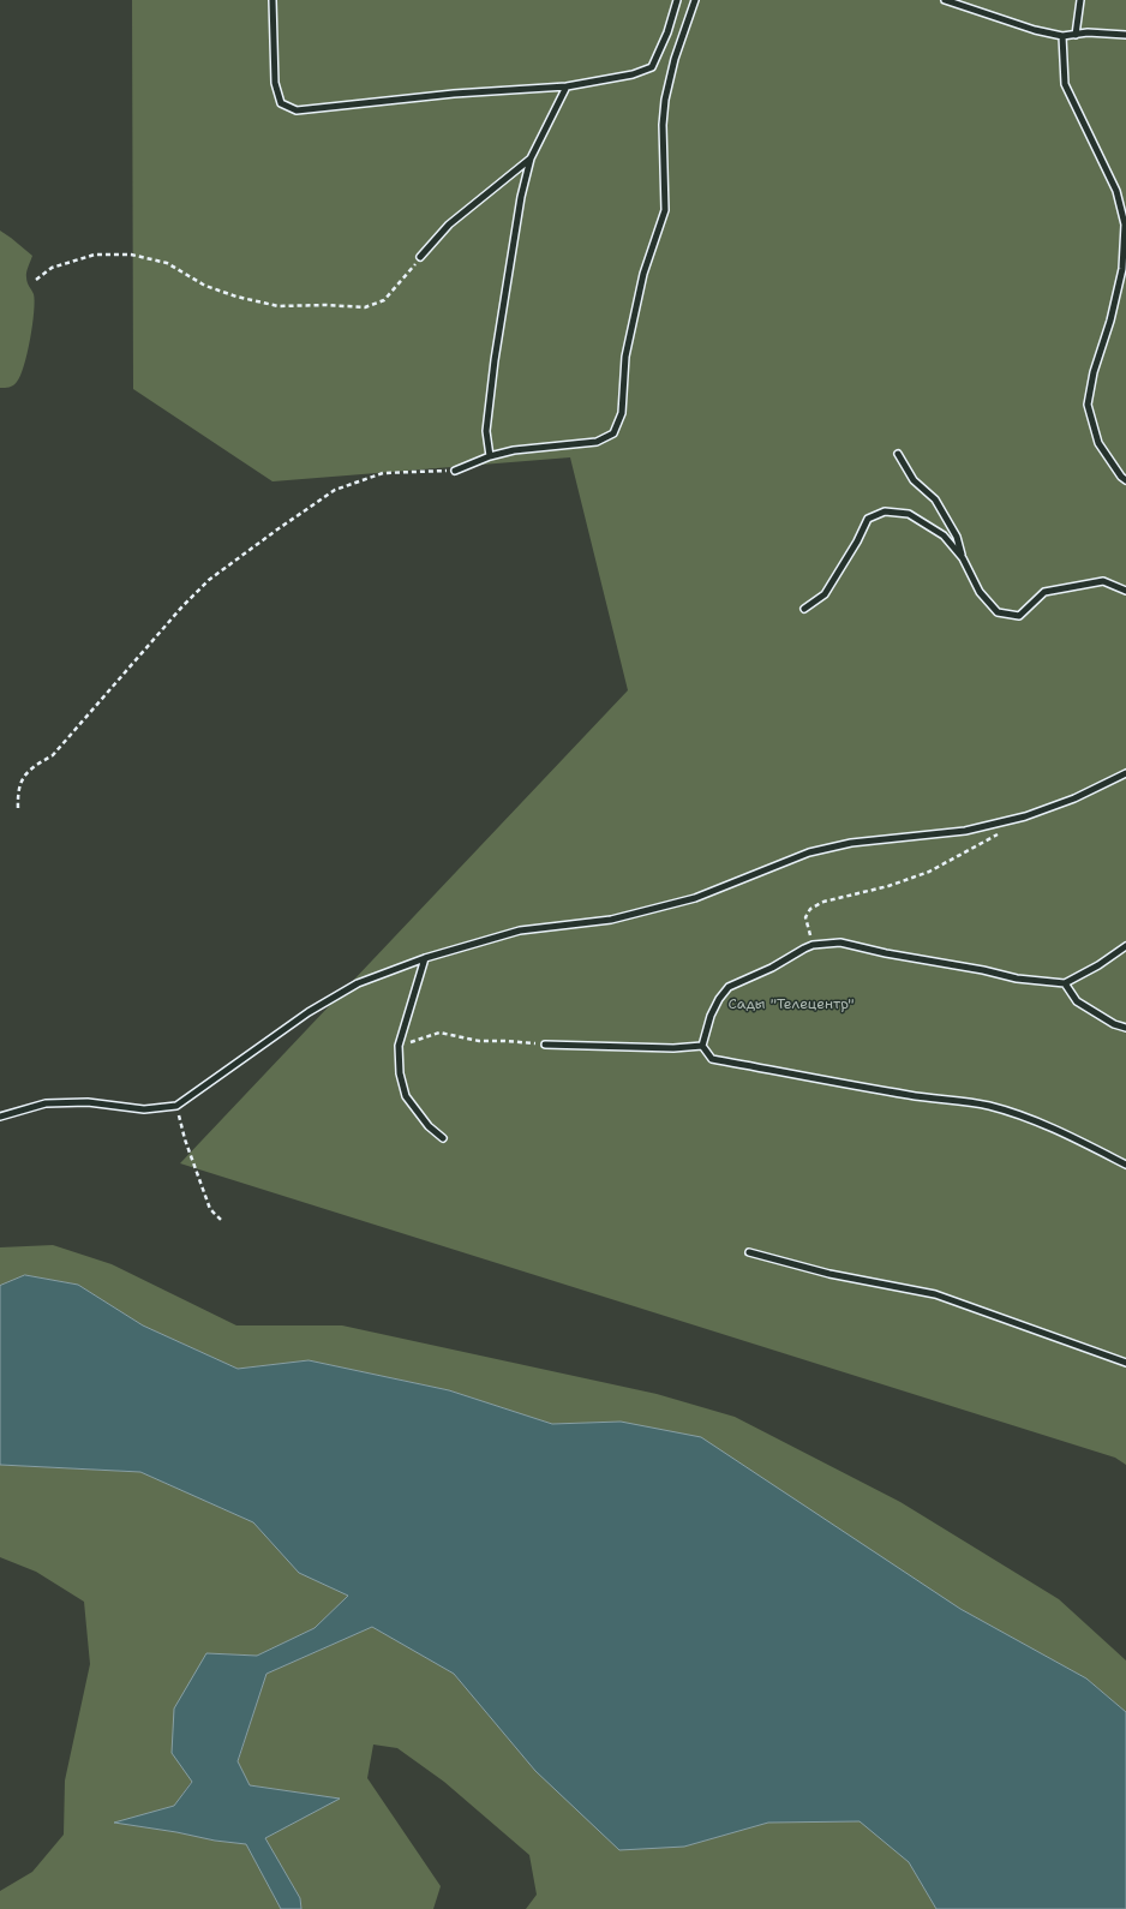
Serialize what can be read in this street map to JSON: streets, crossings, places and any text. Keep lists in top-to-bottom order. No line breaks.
{"parks":["Сады \"Телецентр\""]}
